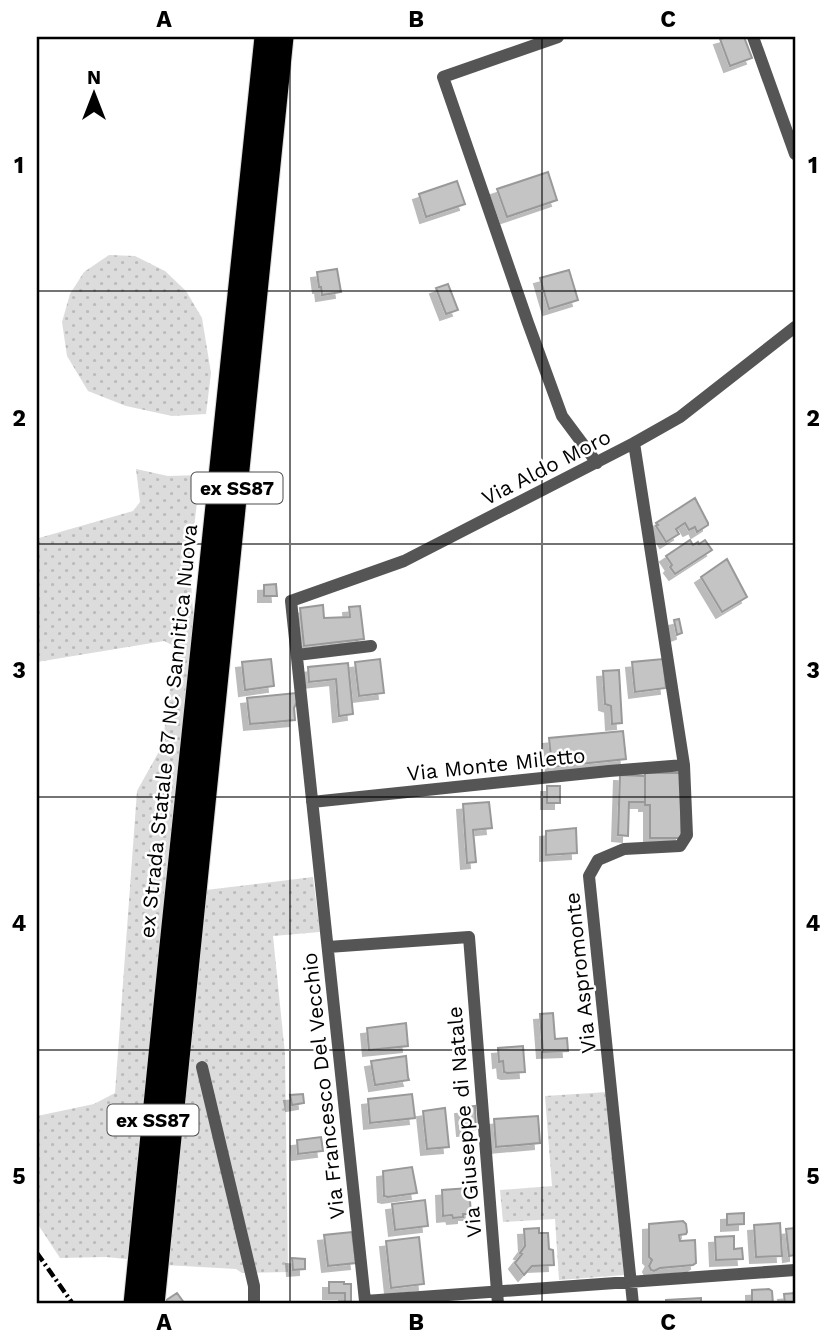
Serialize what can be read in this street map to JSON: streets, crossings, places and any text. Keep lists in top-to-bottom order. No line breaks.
{"streets":{"highway":["ex SS87","ex Strada Statale 87 NC Sannitica Nuova"],"street":["Via Aldo Moro","Via Monte Miletto","Via Aspromonte","Via Francesco Del Vecchio","Via Giuseppe di Natale"]},"crossings":[["Via Aldo Moro","Via Aspromonte"],["Via Aldo Moro","Via Francesco Del Vecchio"],["Via Monte Miletto","Via Aspromonte"],["Via Monte Miletto","Via Francesco Del Vecchio"],["Via Aspromonte","Via Francesco Del Vecchio"],["Via Francesco Del Vecchio","Via Giuseppe di Natale"]],"north":"top","grid":{"columns":["A","B","C"],"rows":["1","2","3","4","5"]}}
